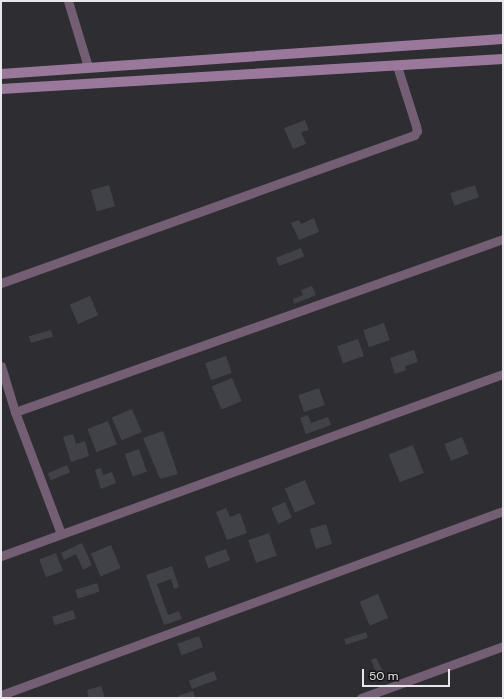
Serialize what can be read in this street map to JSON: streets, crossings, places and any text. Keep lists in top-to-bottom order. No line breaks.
{"scale_bar":"50 m"}
